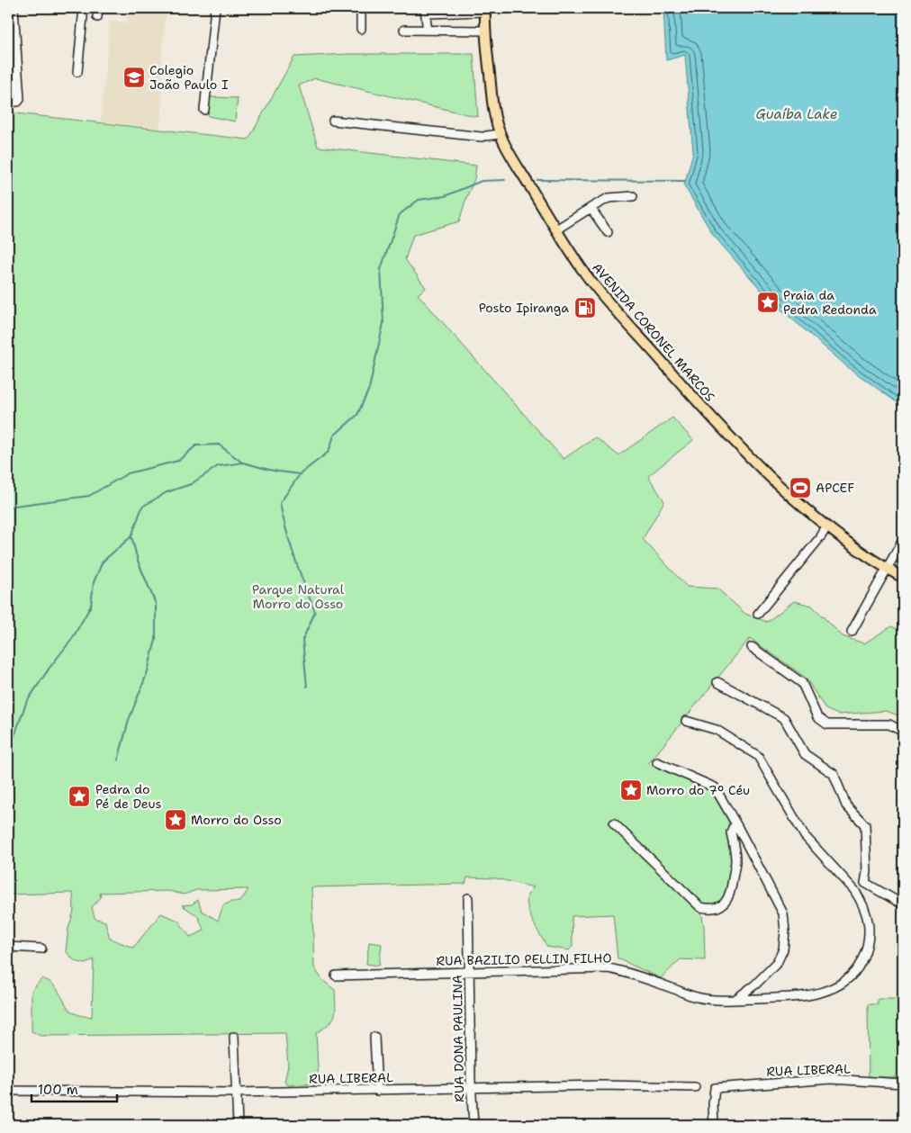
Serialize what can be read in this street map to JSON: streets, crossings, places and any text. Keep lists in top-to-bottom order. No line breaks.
{"streets":{"main road":["AVENIDA CORONEL MARCOS"],"street":["RUA BAZILIO PELLIN FILHO","RUA DONA PAULINA","RUA LIBERAL"]},"crossings":[["RUA BAZILIO PELLIN FILHO","RUA DONA PAULINA"],["RUA DONA PAULINA","RUA LIBERAL"]],"water":["Guaíba Lake"],"parks":["Parque Natural Morro do Osso"],"places":{"school or university":["Colegio João Paulo I"],"place":["Praia da Pedra Redonda","Morro do 7º Céu","Pedra do Pé de Deus","Morro do Osso"],"fuel station":["Posto Ipiranga"],"sports":["APCEF"]},"scale_bar":"100 m"}
